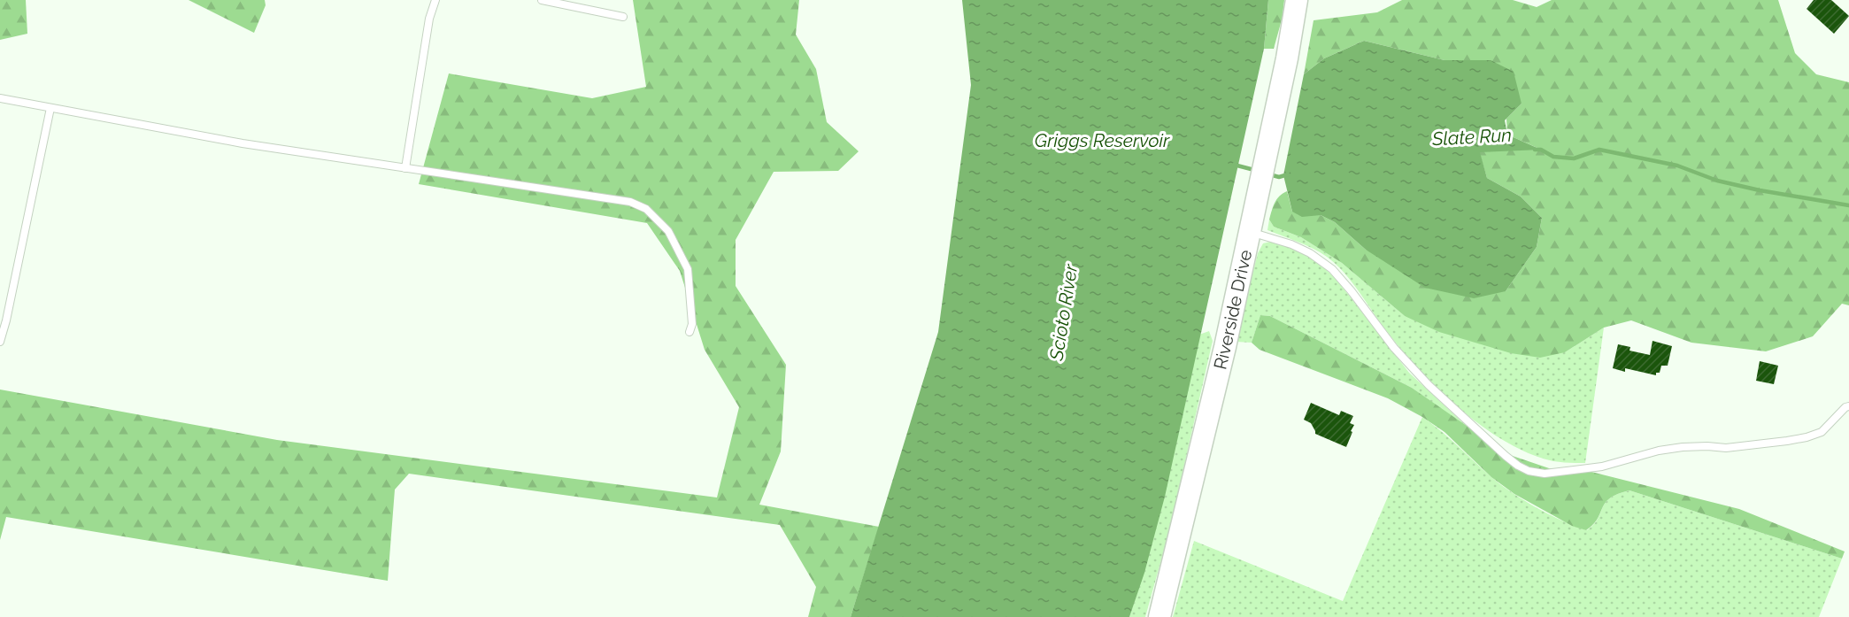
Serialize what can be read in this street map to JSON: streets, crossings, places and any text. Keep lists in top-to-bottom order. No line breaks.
{"streets":{"main road":["Riverside Drive"]},"water":["Slate Run","Griggs Reservoir","Scioto River"]}
